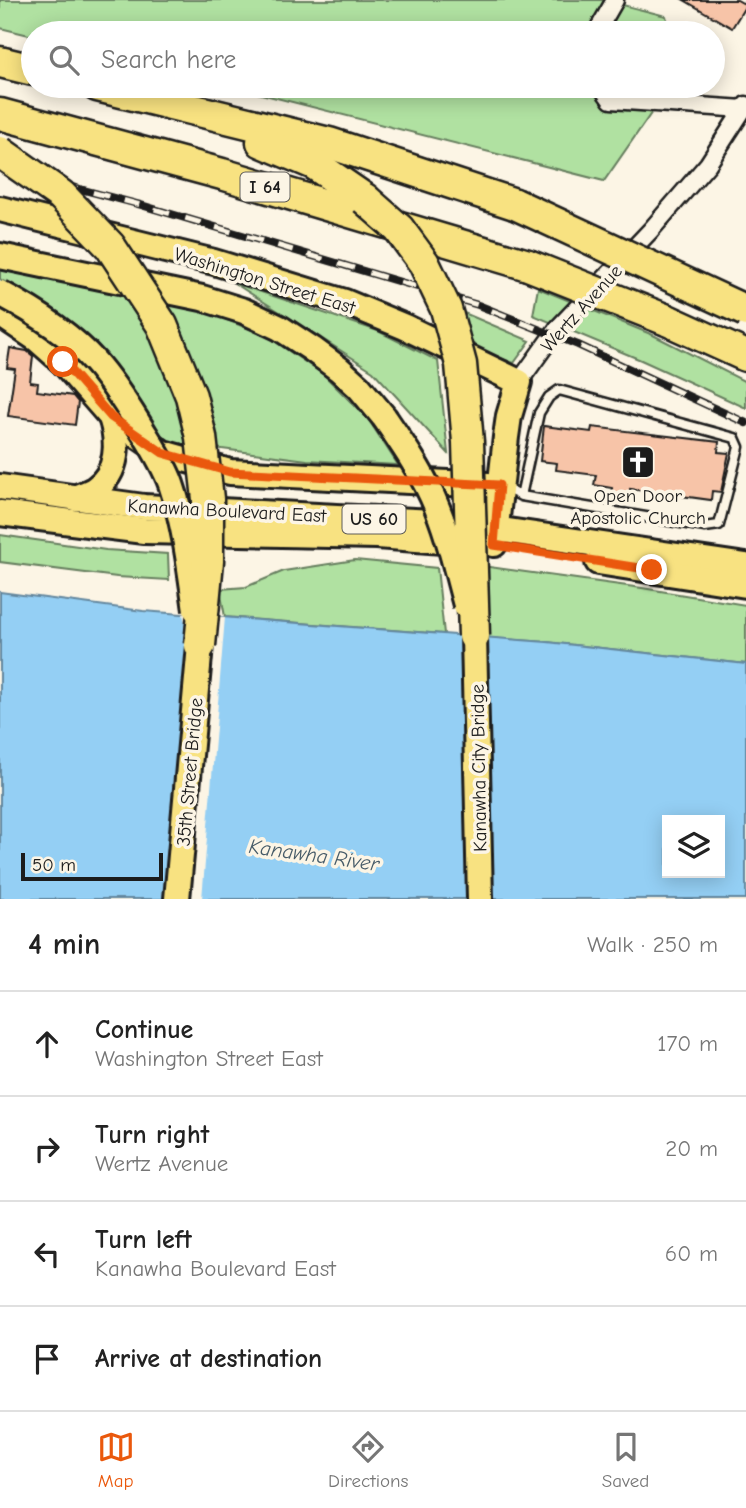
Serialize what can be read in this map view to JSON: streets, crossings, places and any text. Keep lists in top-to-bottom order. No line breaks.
{"streets":{"highway":["I 64"],"main road":["Washington Street East","Wertz Avenue","Kanawha Boulevard East","US 60","Kanawha City Bridge","35th Street Bridge"]},"crossings":[["Washington Street East","Wertz Avenue"],["Wertz Avenue","Kanawha Boulevard East"]],"water":["Kanawha River"],"places":{"church":["Open Door Apostolic Church"]},"scale_bar":"50 m","page":{"search":"Search here","scale":"50 m","heading":["4 min","Walk · 250 m"],"list":[["Continue","Washington Street East","170 m"],["Turn right","Wertz Avenue","20 m"],["Turn left","Kanawha Boulevard East","60 m"],"Arrive at destination"],"nav":["Map","Directions","Saved"]}}
